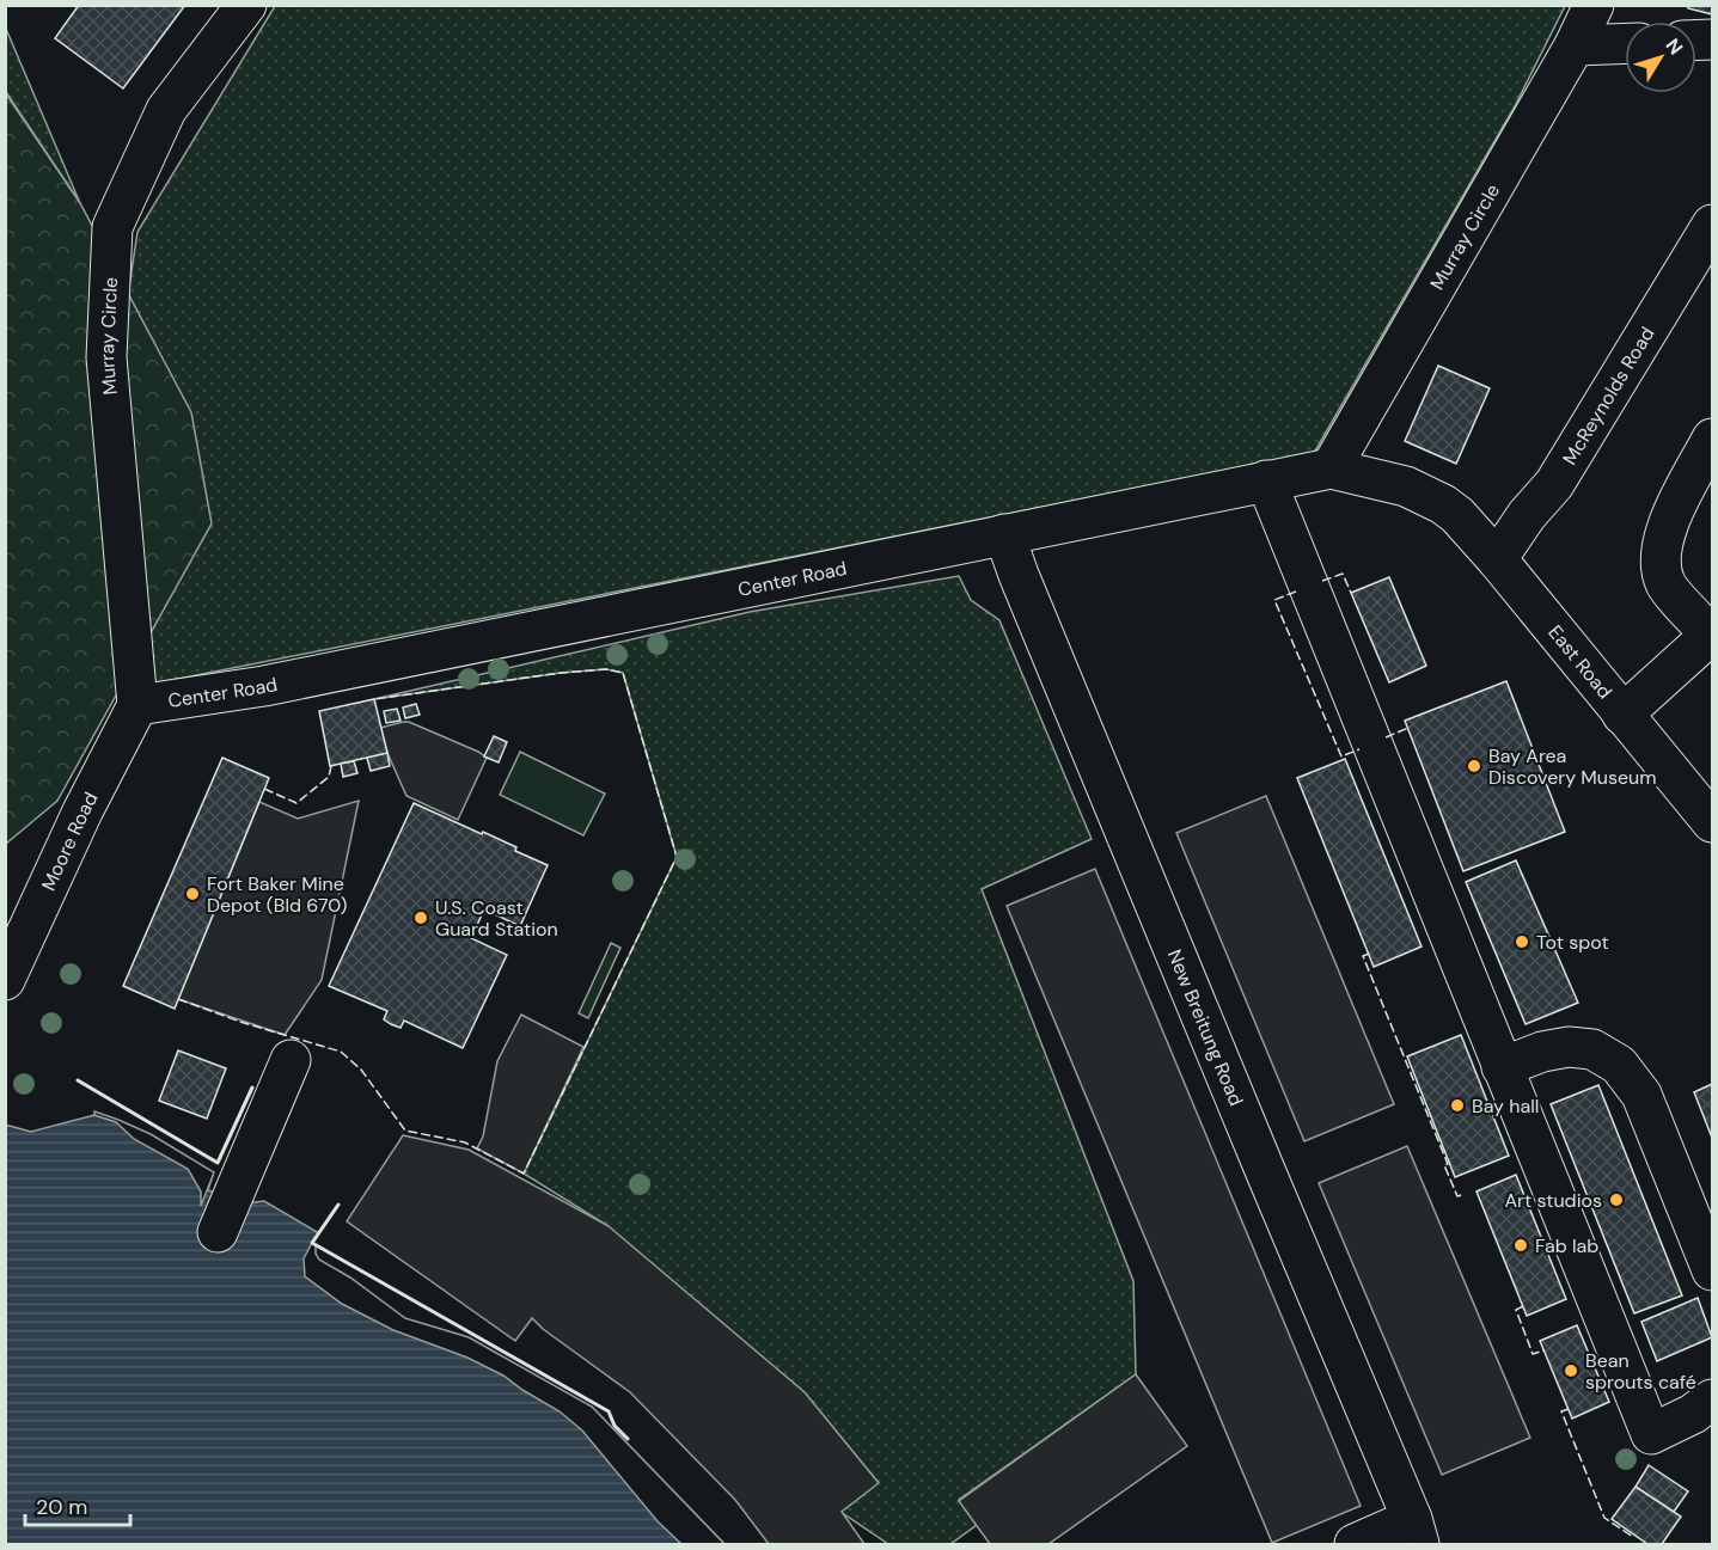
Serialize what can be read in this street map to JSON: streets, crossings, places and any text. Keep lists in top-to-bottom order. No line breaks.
{"streets":{"street":["Murray Circle","McReynolds Road","Center Road","East Road","Moore Road","New Breitung Road"]},"crossings":[["Murray Circle","Center Road"],["Murray Circle","Moore Road"],["McReynolds Road","East Road"],["Center Road","East Road"],["Center Road","Moore Road"],["Center Road","New Breitung Road"]],"places":["Bay Area Discovery Museum","Fort Baker Mine Depot (Bld 670)","U.S. Coast Guard Station","Tot spot","Bay hall","Art studios","Fab lab","Bean sprouts café"],"scale_bar":"20 m","north":"top right"}
